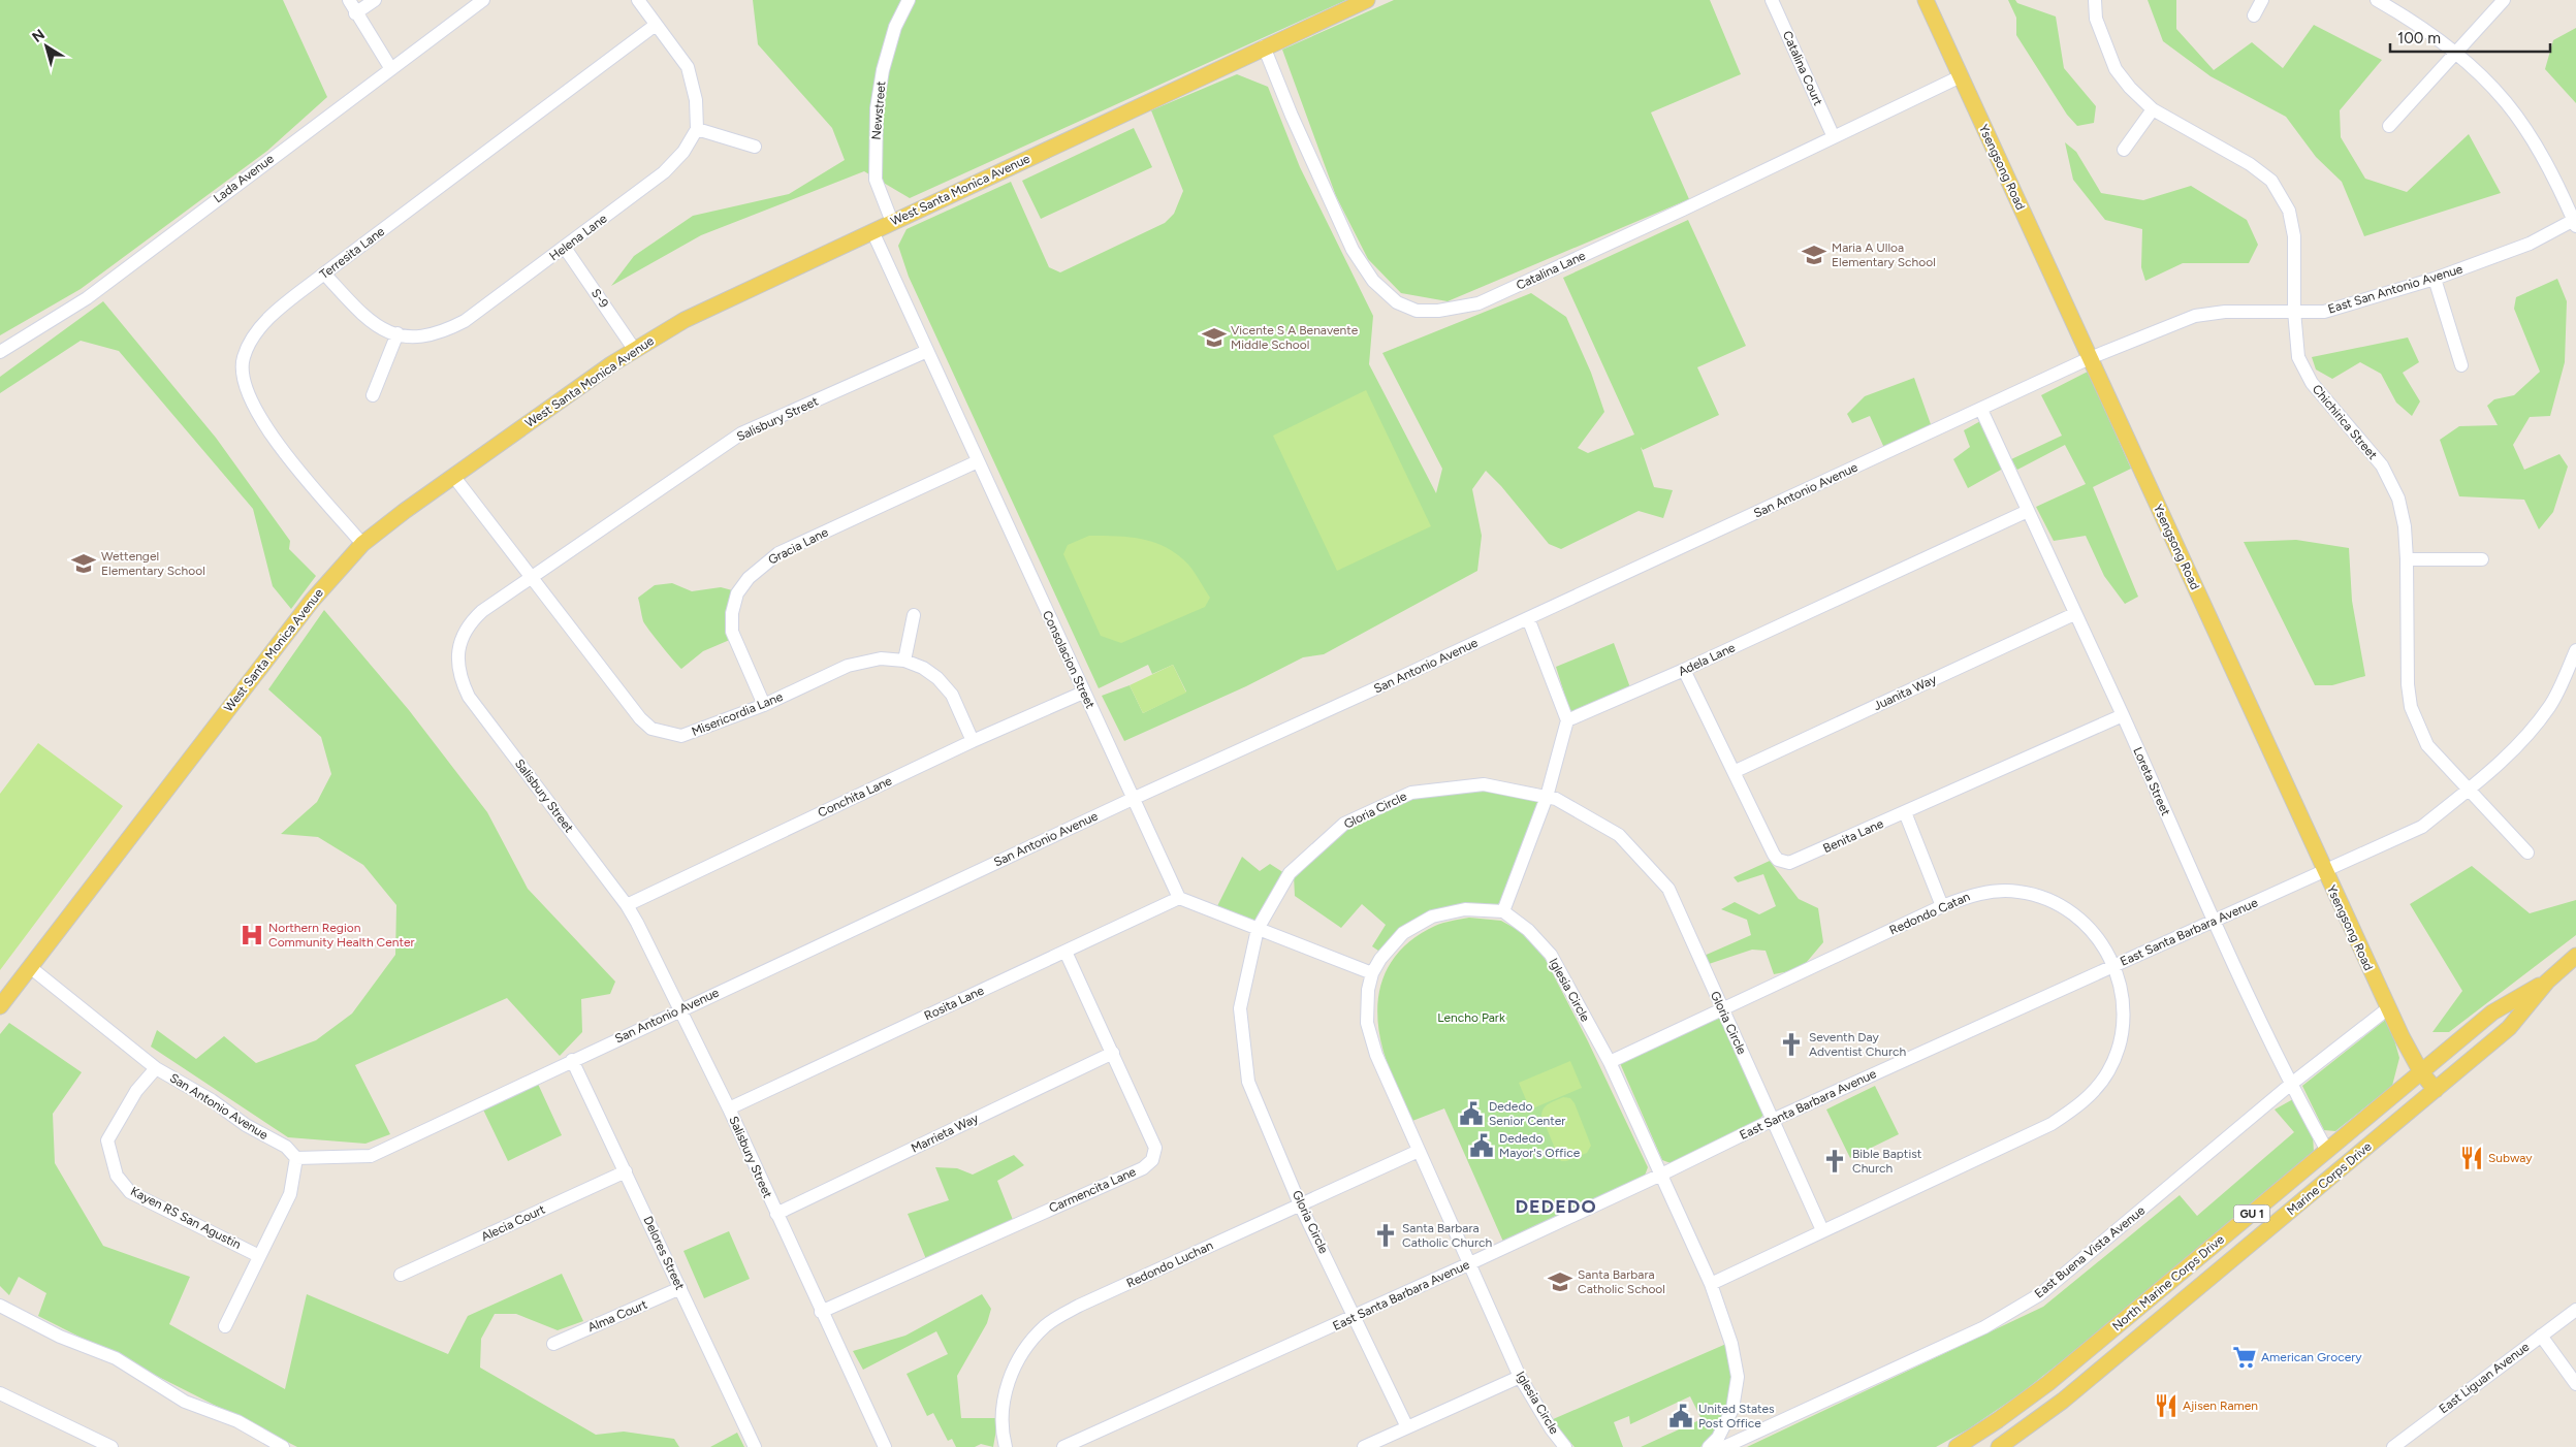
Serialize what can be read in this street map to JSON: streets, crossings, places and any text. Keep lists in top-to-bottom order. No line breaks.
{"streets":{"main road":["Ysengsong Road","West Santa Monica Avenue","Marine Corps Drive","GU 1","North Marine Corps Drive"],"street":["Catalina Court","Newstreet","Lada Avenue","Helena Lane","Terresita Lane","Catalina Lane","East San Antonio Avenue","S-9","Salisbury Street","Chichirica Street","San Antonio Avenue","Gracia Lane","Consolacion Street","Adela Lane","Juanita Way","Misericordia Lane","Loreta Street","Conchita Lane","Gloria Circle","Benita Lane","Redondo Catan","East Santa Barbara Avenue","Iglesia Circle","Rosita Lane","Marrieta Way","Carmencita Lane","Kayen RS San Agustin","Alecia Court","East Buena Vista Avenue","Delores Street","Redondo Luchan","Alma Court","East Liguan Avenue"]},"crossings":[["Catalina Court","Catalina Lane"],["Newstreet","West Santa Monica Avenue"],["Ysengsong Road","Catalina Lane"],["Ysengsong Road","East San Antonio Avenue"],["Ysengsong Road","San Antonio Avenue"],["Ysengsong Road","East Santa Barbara Avenue"],["Ysengsong Road","Marine Corps Drive"],["Ysengsong Road","East Buena Vista Avenue"],["Ysengsong Road","North Marine Corps Drive"],["West Santa Monica Avenue","Terresita Lane"],["West Santa Monica Avenue","Catalina Lane"],["West Santa Monica Avenue","S-9"],["West Santa Monica Avenue","San Antonio Avenue"],["West Santa Monica Avenue","Consolacion Street"],["West Santa Monica Avenue","Misericordia Lane"],["Helena Lane","Terresita Lane"],["Helena Lane","S-9"],["East San Antonio Avenue","Chichirica Street"],["East San Antonio Avenue","San Antonio Avenue"],["Salisbury Street","San Antonio Avenue"],["Salisbury Street","Consolacion Street"],["Salisbury Street","Misericordia Lane"],["Salisbury Street","Conchita Lane"],["Salisbury Street","Rosita Lane"],["Salisbury Street","Marrieta Way"],["Salisbury Street","Carmencita Lane"],["Chichirica Street","East Santa Barbara Avenue"],["San Antonio Avenue","Consolacion Street"],["San Antonio Avenue","Loreta Street"],["San Antonio Avenue","Kayen RS San Agustin"],["San Antonio Avenue","Delores Street"],["Gracia Lane","Consolacion Street"],["Gracia Lane","Misericordia Lane"],["Consolacion Street","Conchita Lane"],["Consolacion Street","Rosita Lane"],["Adela Lane","Loreta Street"],["Adela Lane","Benita Lane"],["Juanita Way","Loreta Street"],["Juanita Way","Benita Lane"],["Misericordia Lane","Conchita Lane"],["Loreta Street","Benita Lane"],["Loreta Street","East Santa Barbara Avenue"],["Loreta Street","East Buena Vista Avenue"],["Loreta Street","North Marine Corps Drive"],["Gloria Circle","Redondo Catan"],["Gloria Circle","East Santa Barbara Avenue"],["Gloria Circle","Redondo Luchan"],["Redondo Catan","East Santa Barbara Avenue"],["Redondo Catan","Iglesia Circle"],["East Santa Barbara Avenue","Iglesia Circle"],["Iglesia Circle","Redondo Luchan"],["Rosita Lane","Carmencita Lane"],["Marrieta Way","Carmencita Lane"],["Marine Corps Drive","North Marine Corps Drive"],["Alecia Court","Delores Street"],["Delores Street","Alma Court"]],"districts":["DEDEDO"],"parks":["Lencho Park"],"places":{"school or university":["Maria A Ulloa Elementary School","Vicente S A Benavente Middle School","Wettengel Elementary School","Santa Barbara Catholic School"],"hospital":["Northern Region Community Health Center"],"church":["Seventh Day Adventist Church","Bible Baptist Church","Santa Barbara Catholic Church"],"public building":["Dededo Senior Center","Dededo Mayor's Office","United States Post Office"],"restaurant":["Subway","Ajisen Ramen"],"supermarket":["American Grocery"]},"scale_bar":"100 m","north":"top left"}
